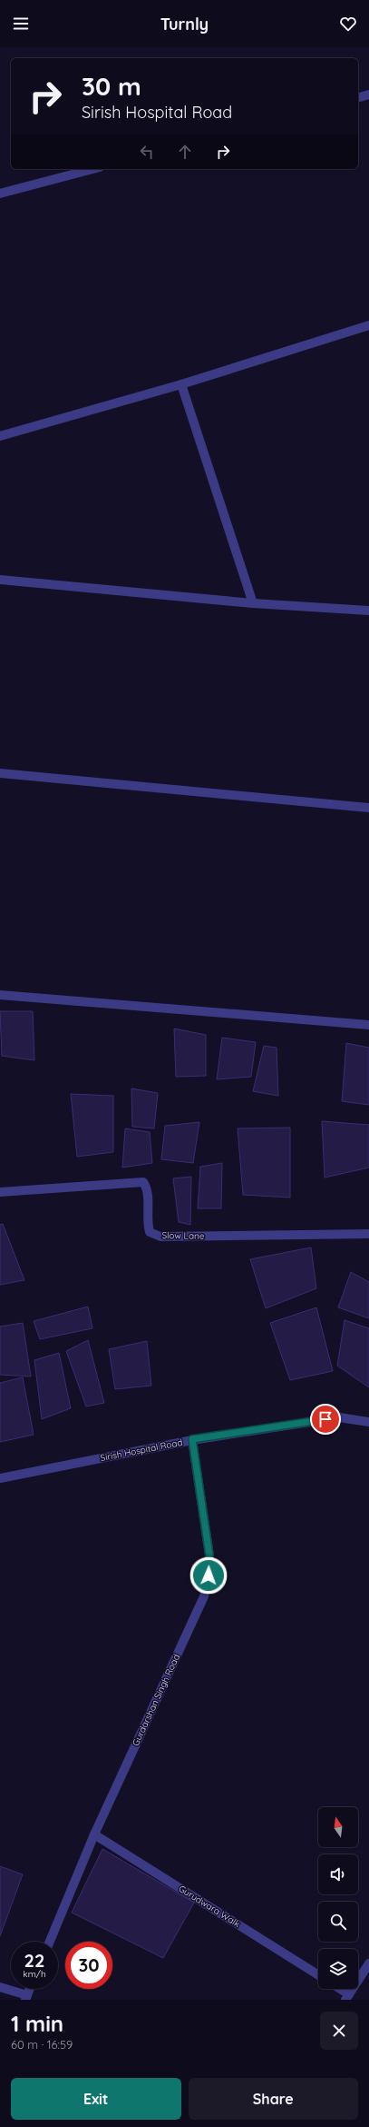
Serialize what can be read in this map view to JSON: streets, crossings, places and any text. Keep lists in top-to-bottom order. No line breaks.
{"streets":{"street":["Slow Lane","Sirish Hospital Road","Gurdarshan Singh Road","Gurudwara Walk"]},"crossings":[["Sirish Hospital Road","Gurdarshan Singh Road"],["Gurdarshan Singh Road","Gurudwara Walk"]],"north":"top","page":{"header":"Turnly","turn":["30 m","Sirish Hospital Road"],"speed":"22 km/h","limit":"30","heading":["1 min","60 m · 16:59"],"buttons":["Exit","Share"]}}
